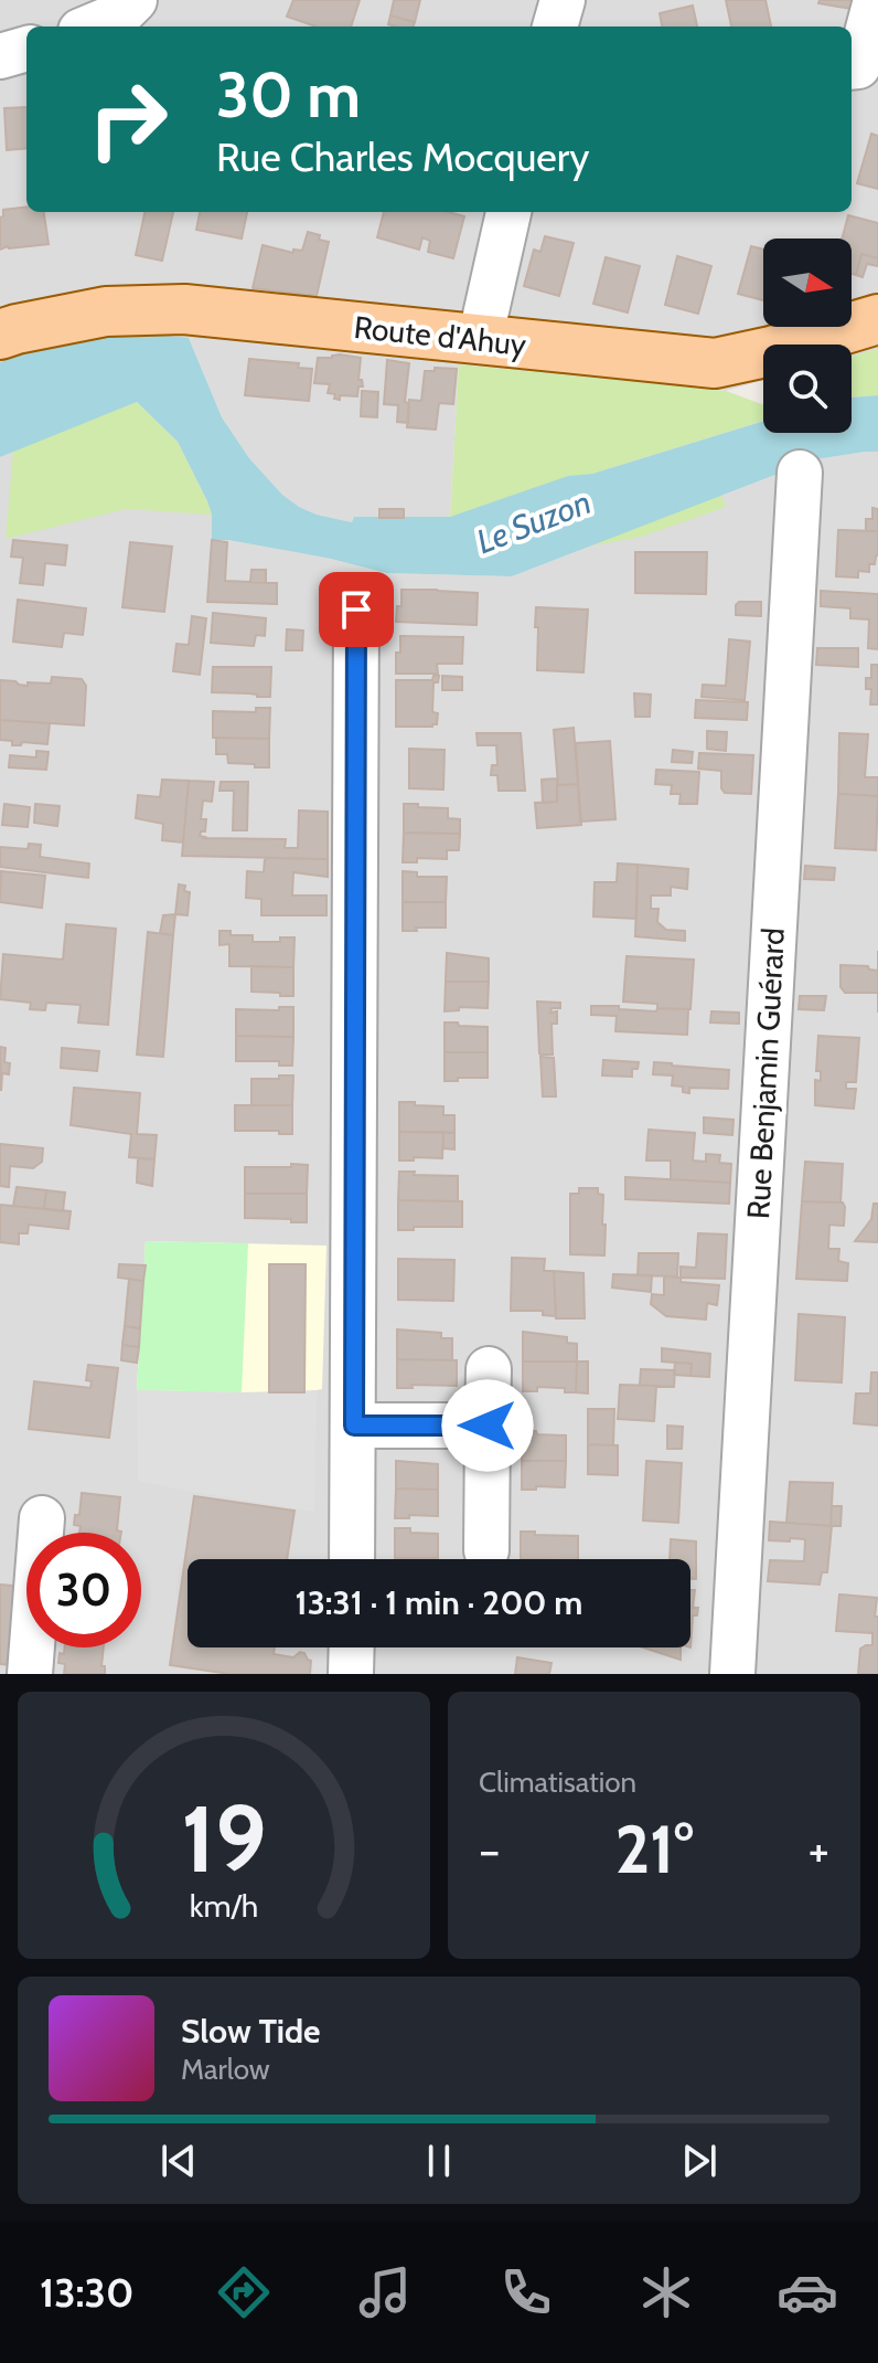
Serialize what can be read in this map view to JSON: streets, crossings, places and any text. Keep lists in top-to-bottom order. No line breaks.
{"streets":{"main road":["Route d'Ahuy"],"street":["Rue Benjamin Guérard"]},"water":["Le Suzon"],"north":"right","page":{"turn":["30 m","Rue Charles Mocquery"],"limit":"30","trip":"13:31 · 1 min · 200 m","tile":"Climatisation","heat":["−","21°","+"],"song":["Slow Tide","Marlow"],"tabs":"13:30","gauge":["19","km/h"]}}
